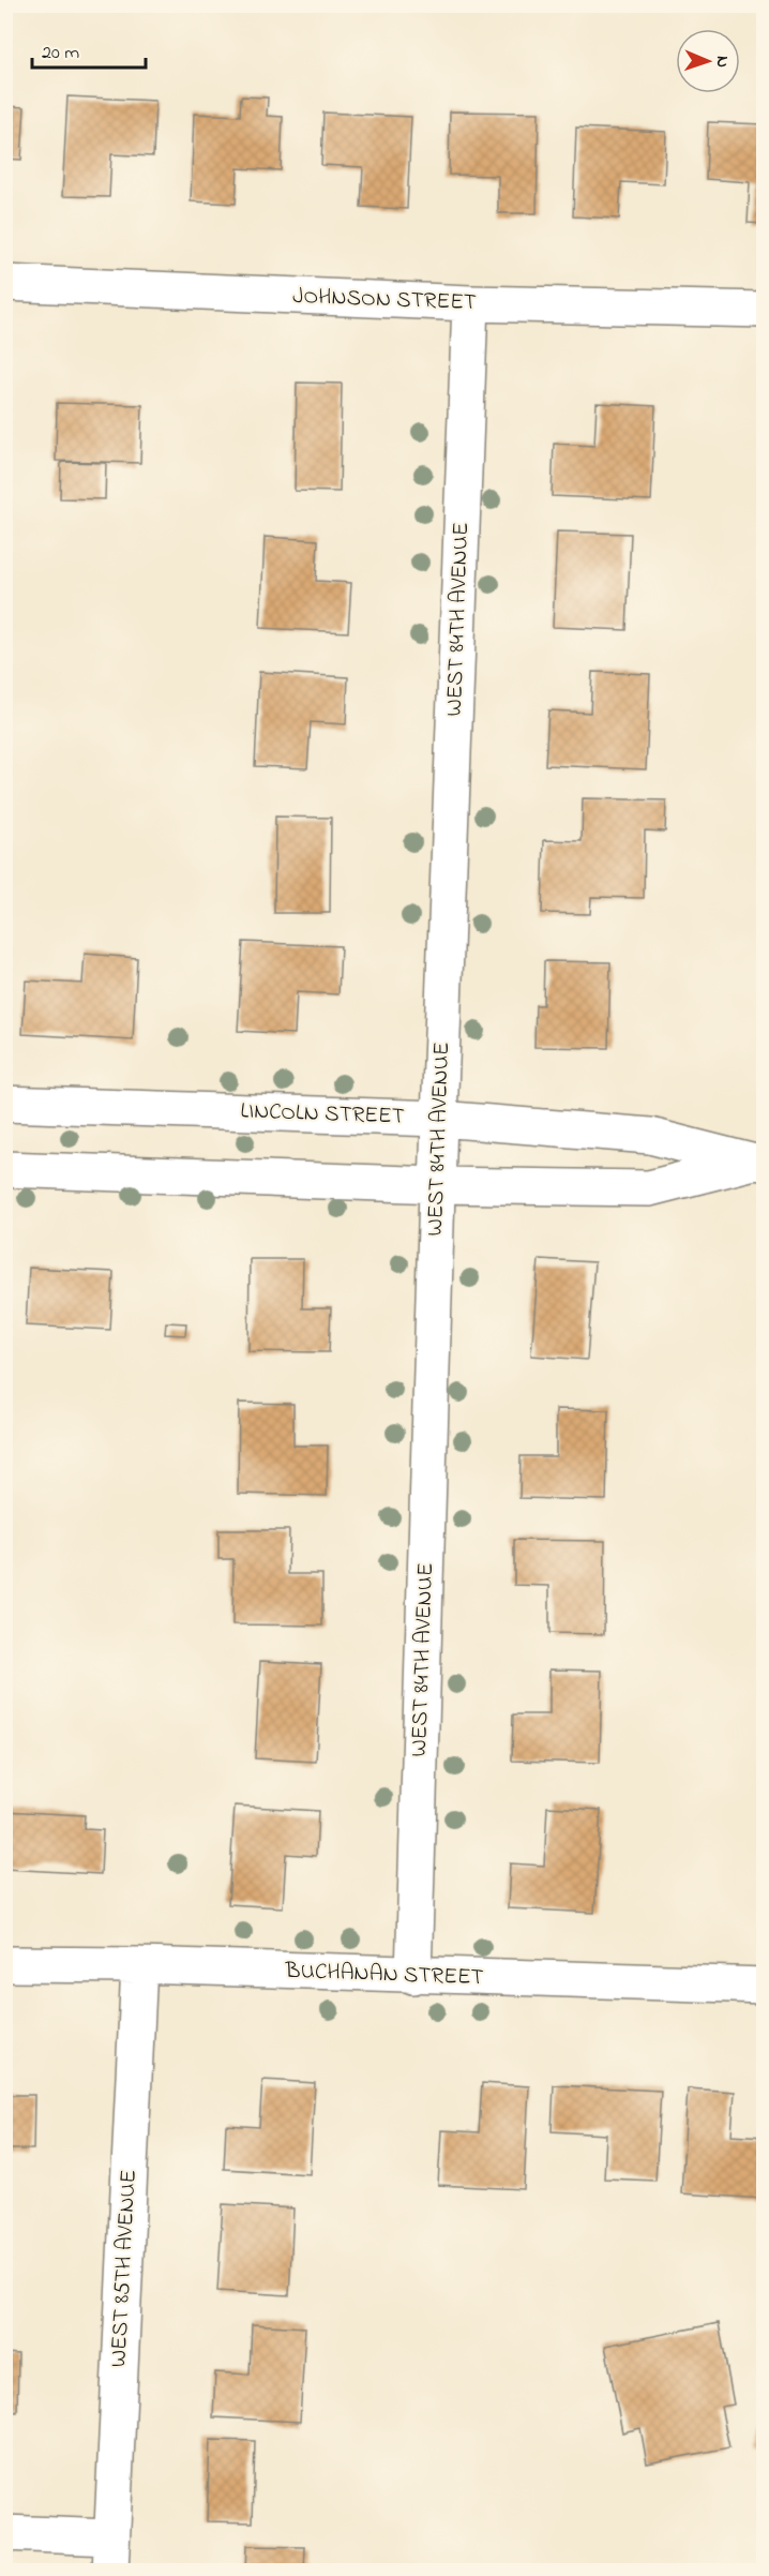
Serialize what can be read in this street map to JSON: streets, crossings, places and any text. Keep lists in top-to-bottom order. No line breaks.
{"streets":{"street":["JOHNSON STREET","WEST 84TH AVENUE","LINCOLN STREET","BUCHANAN STREET","WEST 85TH AVENUE"]},"crossings":[["JOHNSON STREET","WEST 84TH AVENUE"],["WEST 84TH AVENUE","LINCOLN STREET"],["WEST 84TH AVENUE","BUCHANAN STREET"],["BUCHANAN STREET","WEST 85TH AVENUE"]],"scale_bar":"20 m","north":"right"}
